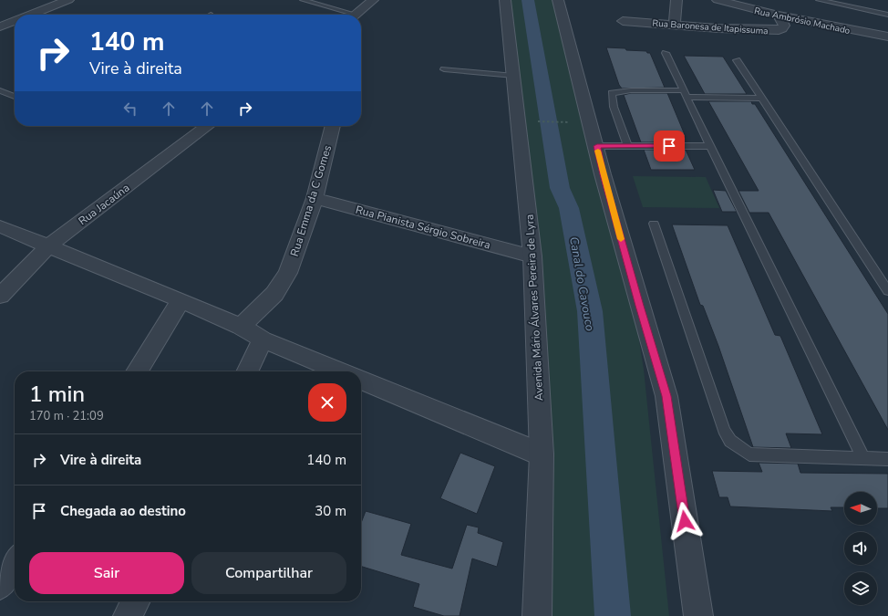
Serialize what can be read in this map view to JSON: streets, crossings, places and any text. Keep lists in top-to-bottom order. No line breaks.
{"streets":{"street":["Rua Ambrósio Machado","Rua Baronesa de Itapissuma","Rua Emma da C Gomes","Rua Jacaúna","Rua Pianista Sérgio Sobreira","Avenida Mário Álvares Pereira de Lyra"]},"crossings":[["Rua Ambrósio Machado","Rua Baronesa de Itapissuma"],["Rua Emma da C Gomes","Rua Pianista Sérgio Sobreira"],["Rua Pianista Sérgio Sobreira","Avenida Mário Álvares Pereira de Lyra"]],"water":["Canal do Cavouco"],"north":"left","page":{"turn":["140 m","Vire à direita"],"heading":["1 min","170 m · 21:09"],"list":[{"name":"Vire à direita","value":"140 m"},{"name":"Chegada ao destino","value":"30 m"}],"buttons":["Sair","Compartilhar"]}}
